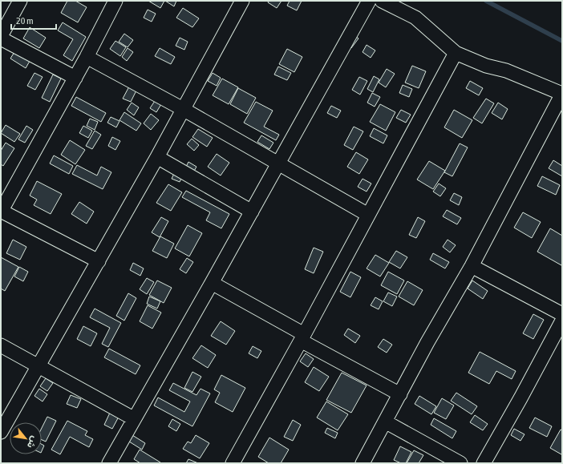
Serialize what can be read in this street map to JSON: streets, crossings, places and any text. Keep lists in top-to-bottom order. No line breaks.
{"scale_bar":"20 m","north":"bottom right"}
